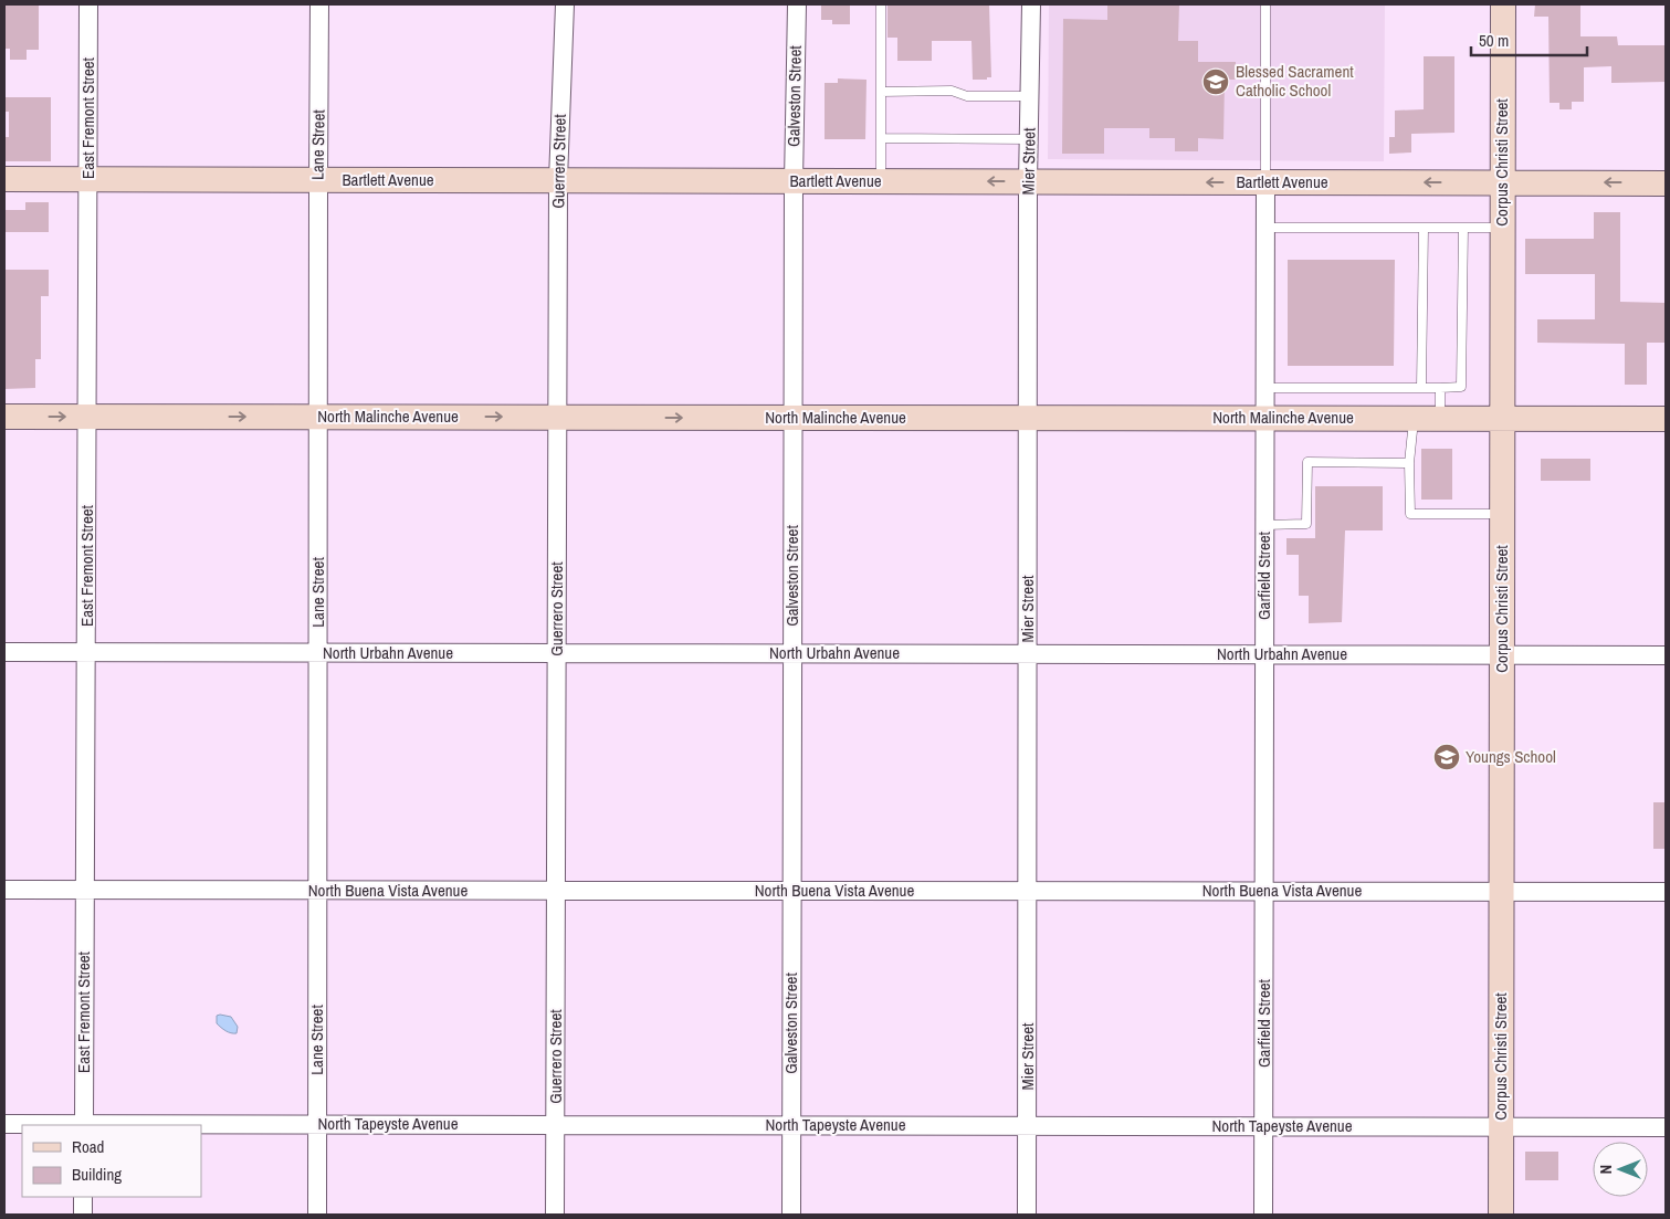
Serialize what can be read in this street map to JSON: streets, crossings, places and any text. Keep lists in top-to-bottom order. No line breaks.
{"streets":{"main road":["Corpus Christi Street","Bartlett Avenue","North Malinche Avenue"],"street":["Galveston Street","East Fremont Street","Lane Street","Guerrero Street","Mier Street","Garfield Street","North Urbahn Avenue","North Buena Vista Avenue","North Tapeyste Avenue"]},"crossings":[["Galveston Street","Bartlett Avenue"],["Galveston Street","North Malinche Avenue"],["Galveston Street","North Urbahn Avenue"],["Galveston Street","North Buena Vista Avenue"],["Galveston Street","North Tapeyste Avenue"],["East Fremont Street","Bartlett Avenue"],["East Fremont Street","North Malinche Avenue"],["East Fremont Street","North Urbahn Avenue"],["East Fremont Street","North Buena Vista Avenue"],["East Fremont Street","North Tapeyste Avenue"],["Lane Street","Bartlett Avenue"],["Lane Street","North Malinche Avenue"],["Lane Street","North Urbahn Avenue"],["Lane Street","North Buena Vista Avenue"],["Lane Street","North Tapeyste Avenue"],["Guerrero Street","Bartlett Avenue"],["Guerrero Street","North Malinche Avenue"],["Guerrero Street","North Urbahn Avenue"],["Guerrero Street","North Buena Vista Avenue"],["Guerrero Street","North Tapeyste Avenue"],["Mier Street","Bartlett Avenue"],["Mier Street","North Malinche Avenue"],["Mier Street","North Urbahn Avenue"],["Mier Street","North Buena Vista Avenue"],["Mier Street","North Tapeyste Avenue"],["Corpus Christi Street","Bartlett Avenue"],["Corpus Christi Street","North Malinche Avenue"],["Corpus Christi Street","North Urbahn Avenue"],["Corpus Christi Street","North Buena Vista Avenue"],["Corpus Christi Street","North Tapeyste Avenue"],["Bartlett Avenue","Garfield Street"],["North Malinche Avenue","Garfield Street"],["Garfield Street","North Urbahn Avenue"],["Garfield Street","North Buena Vista Avenue"],["Garfield Street","North Tapeyste Avenue"]],"one_way":["Bartlett Avenue","North Malinche Avenue"],"places":{"school or university":["Blessed Sacrament Catholic School","Youngs School"]},"legend":["Road","Building"],"scale_bar":"50 m","north":"left"}
